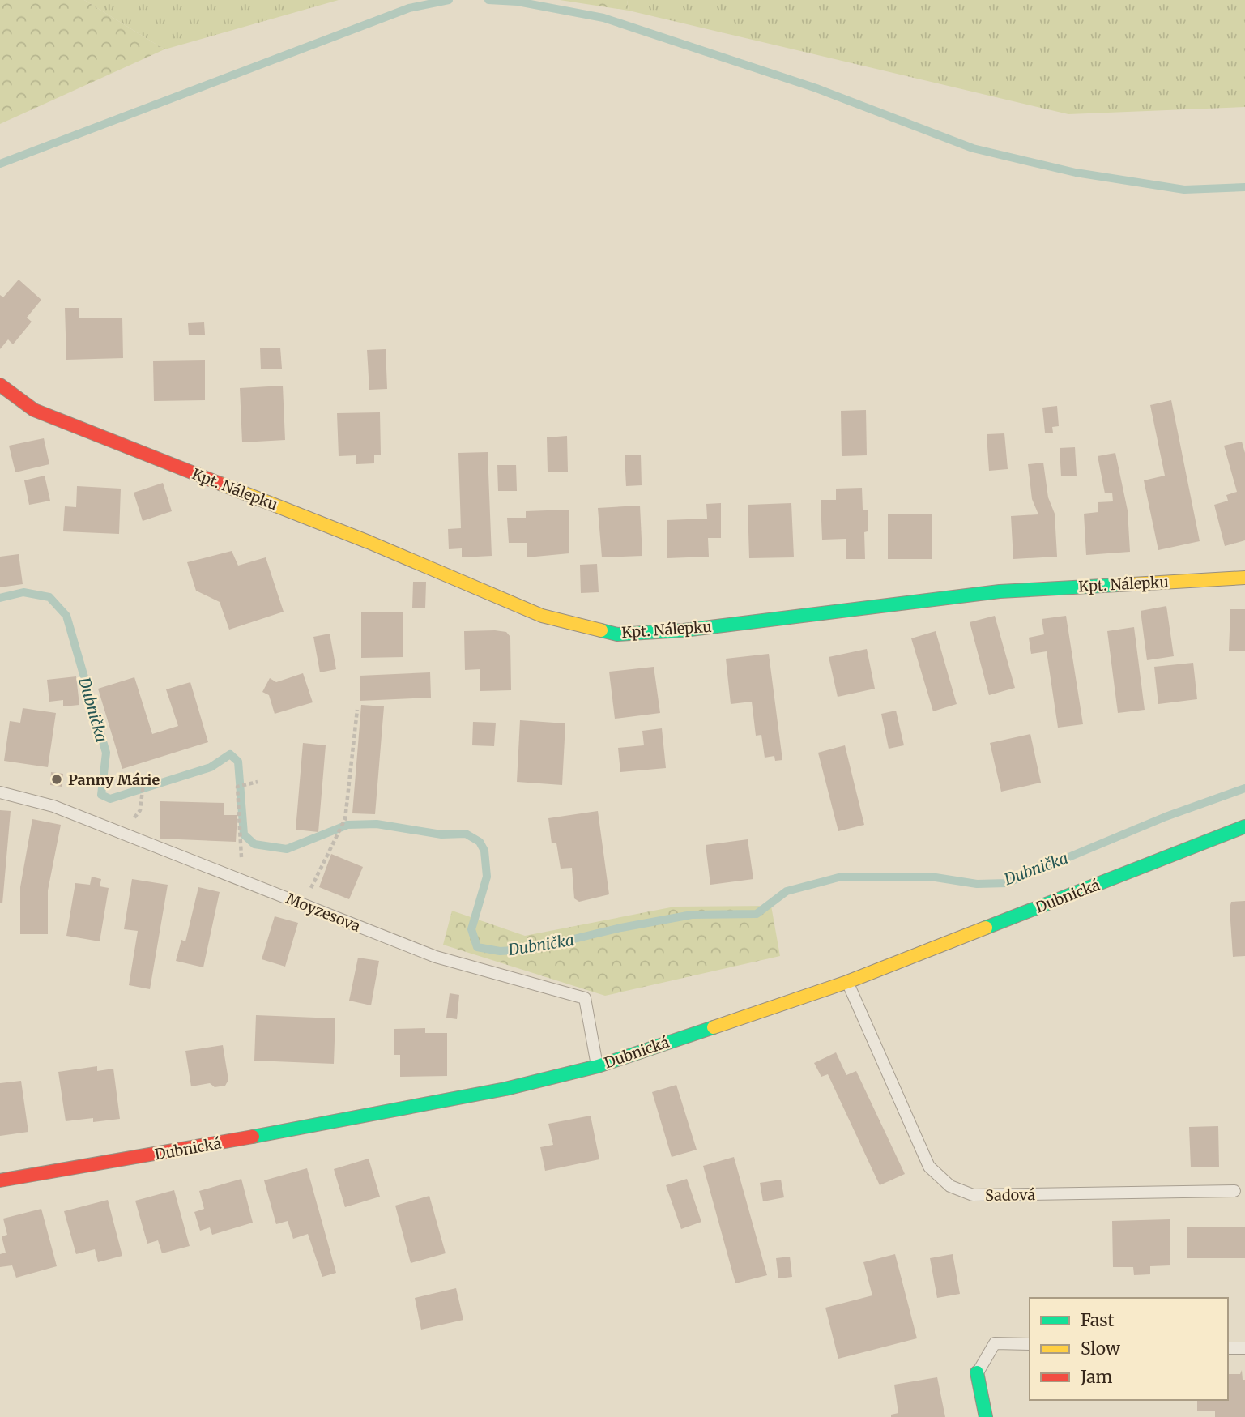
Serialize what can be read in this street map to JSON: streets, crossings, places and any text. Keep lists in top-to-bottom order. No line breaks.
{"streets":{"street":["Kpt. Nálepku","Dubnická"],"lane":["Moyzesova","Sadová"]},"crossings":[["Dubnická","Moyzesova"],["Dubnická","Sadová"]],"water":["Dubnička"],"places":["Panny Márie"],"legend":["Fast","Slow","Jam"]}
